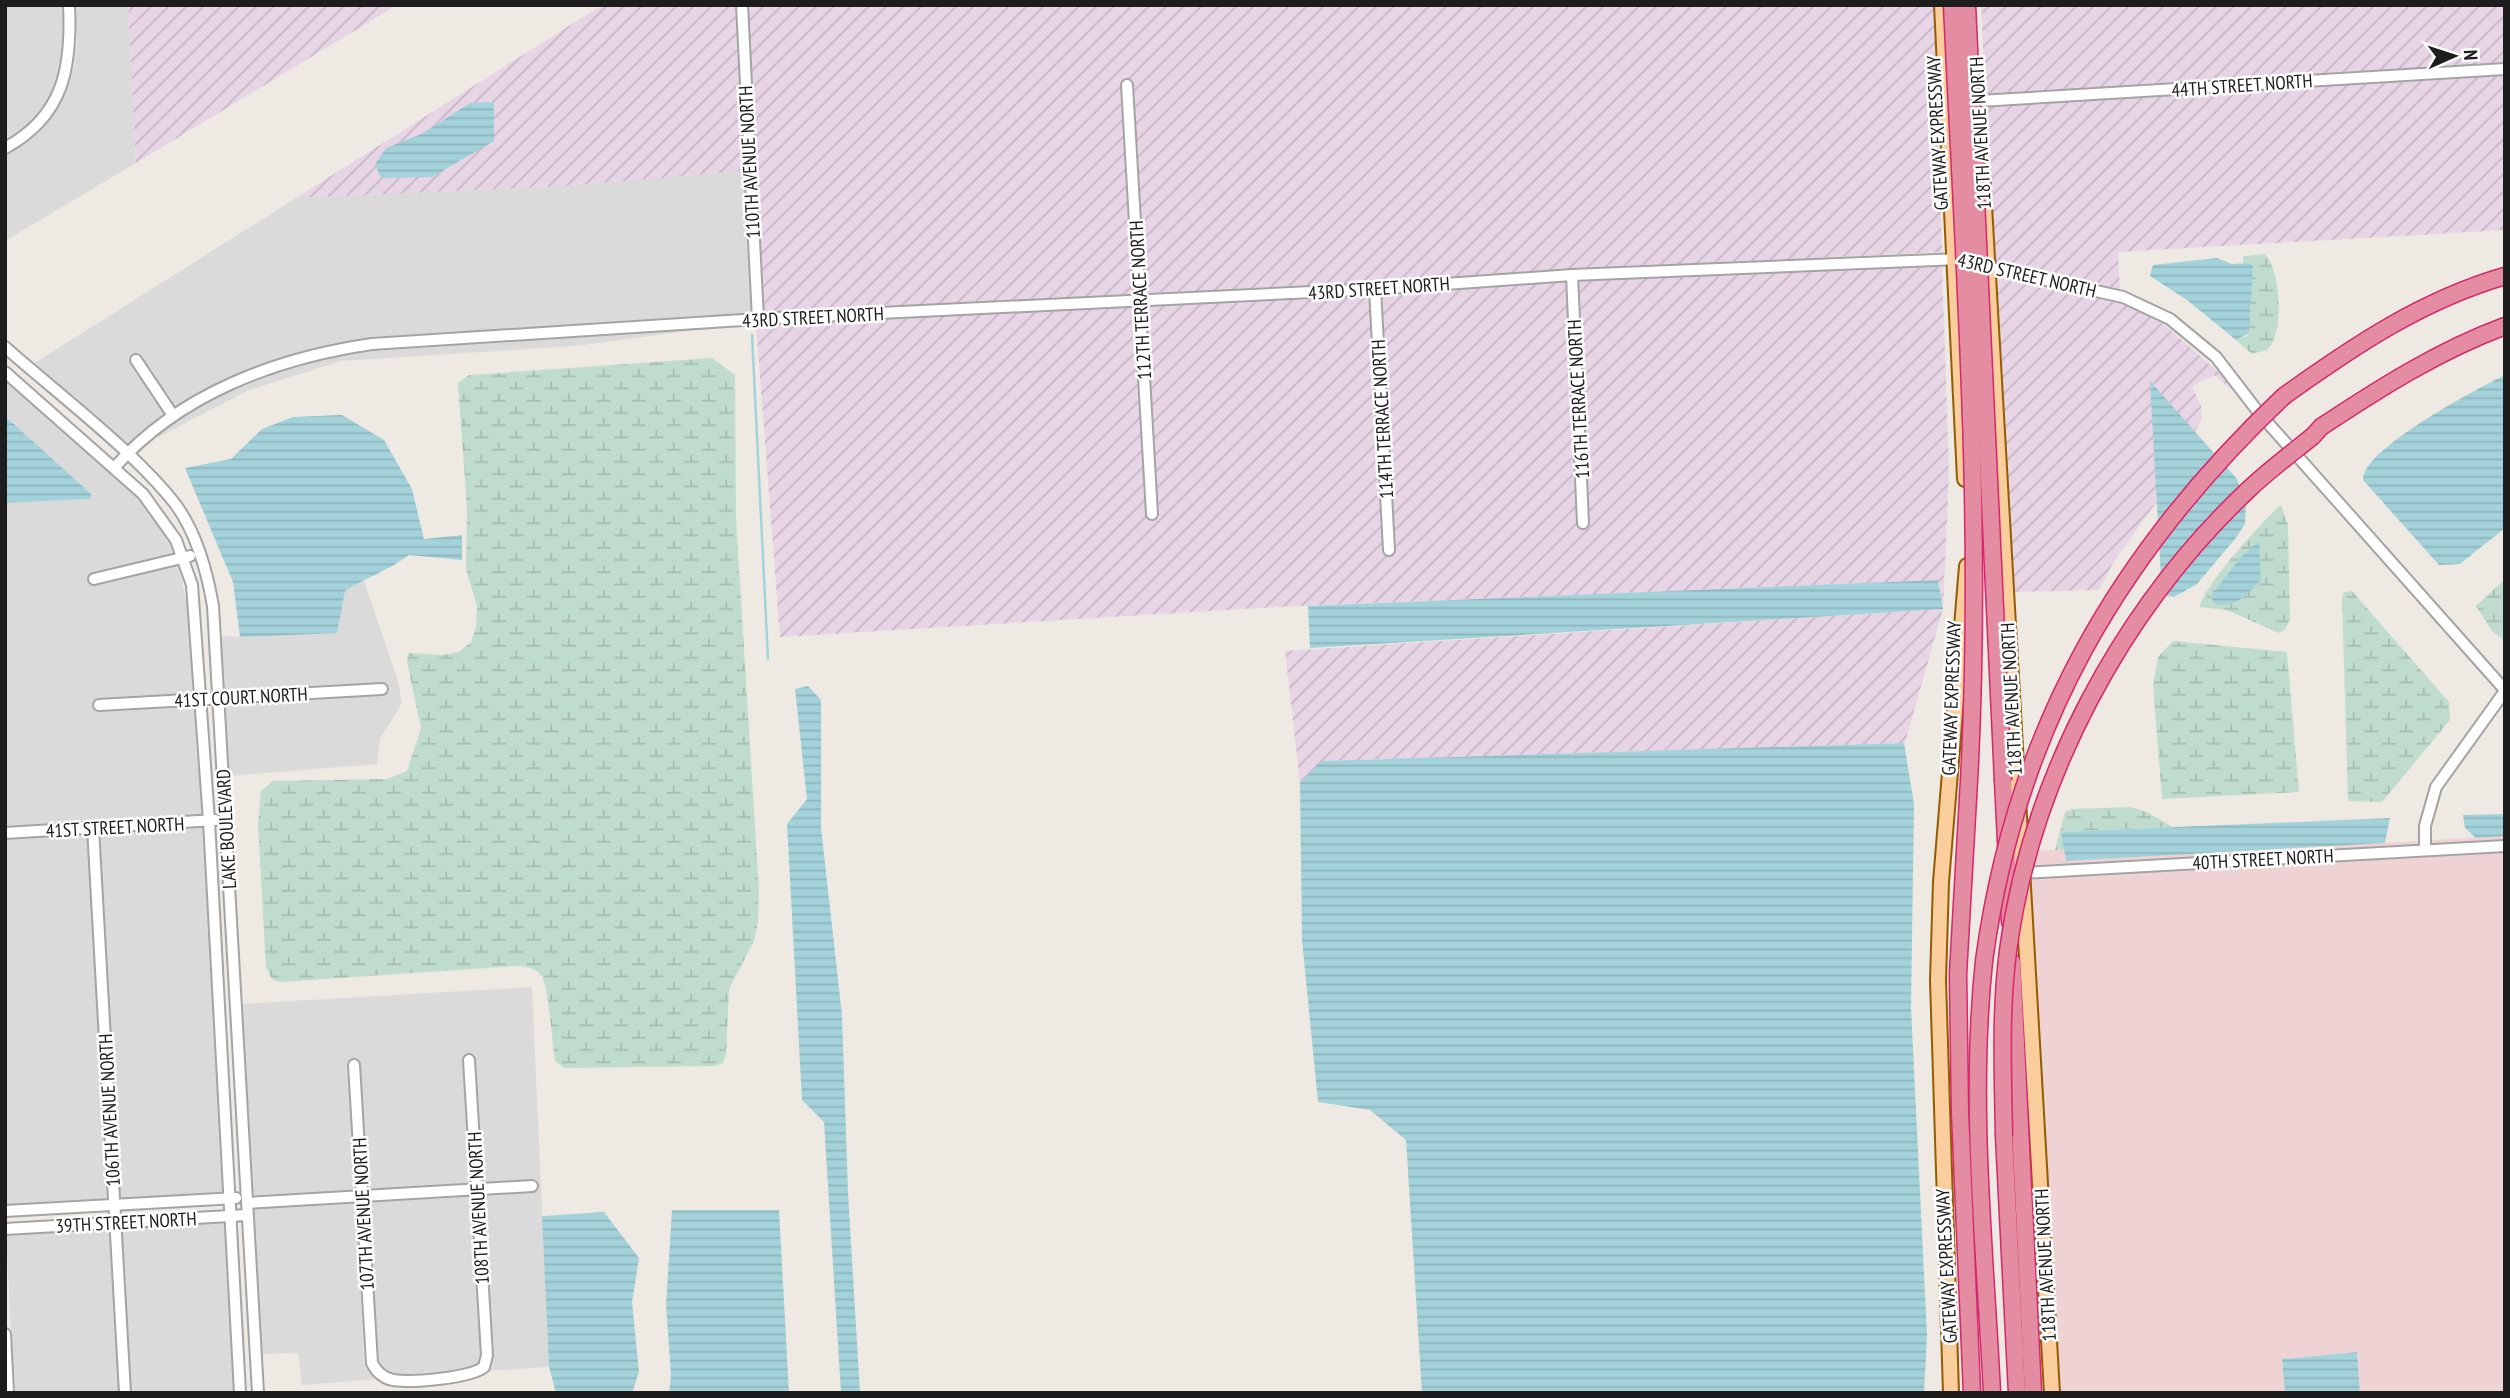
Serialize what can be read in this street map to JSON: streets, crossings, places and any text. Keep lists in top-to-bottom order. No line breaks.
{"streets":{"highway":["GATEWAY EXPRESSWAY"],"main road":["118TH AVENUE NORTH"],"street":["44TH STREET NORTH","110TH AVENUE NORTH","43RD STREET NORTH","112TH TERRACE NORTH","116TH TERRACE NORTH","114TH TERRACE NORTH","41ST COURT NORTH","41ST STREET NORTH","LAKE BOULEVARD","40TH STREET NORTH","106TH AVENUE NORTH","108TH AVENUE NORTH","107TH AVENUE NORTH","39TH STREET NORTH"]},"crossings":[["44TH STREET NORTH","118TH AVENUE NORTH"],["118TH AVENUE NORTH","43RD STREET NORTH"],["118TH AVENUE NORTH","40TH STREET NORTH"],["110TH AVENUE NORTH","43RD STREET NORTH"],["43RD STREET NORTH","112TH TERRACE NORTH"],["43RD STREET NORTH","116TH TERRACE NORTH"],["43RD STREET NORTH","114TH TERRACE NORTH"],["43RD STREET NORTH","LAKE BOULEVARD"],["41ST COURT NORTH","LAKE BOULEVARD"],["41ST STREET NORTH","LAKE BOULEVARD"],["41ST STREET NORTH","106TH AVENUE NORTH"],["LAKE BOULEVARD","39TH STREET NORTH"],["106TH AVENUE NORTH","39TH STREET NORTH"],["108TH AVENUE NORTH","107TH AVENUE NORTH"],["108TH AVENUE NORTH","39TH STREET NORTH"],["107TH AVENUE NORTH","39TH STREET NORTH"]],"north":"right"}
